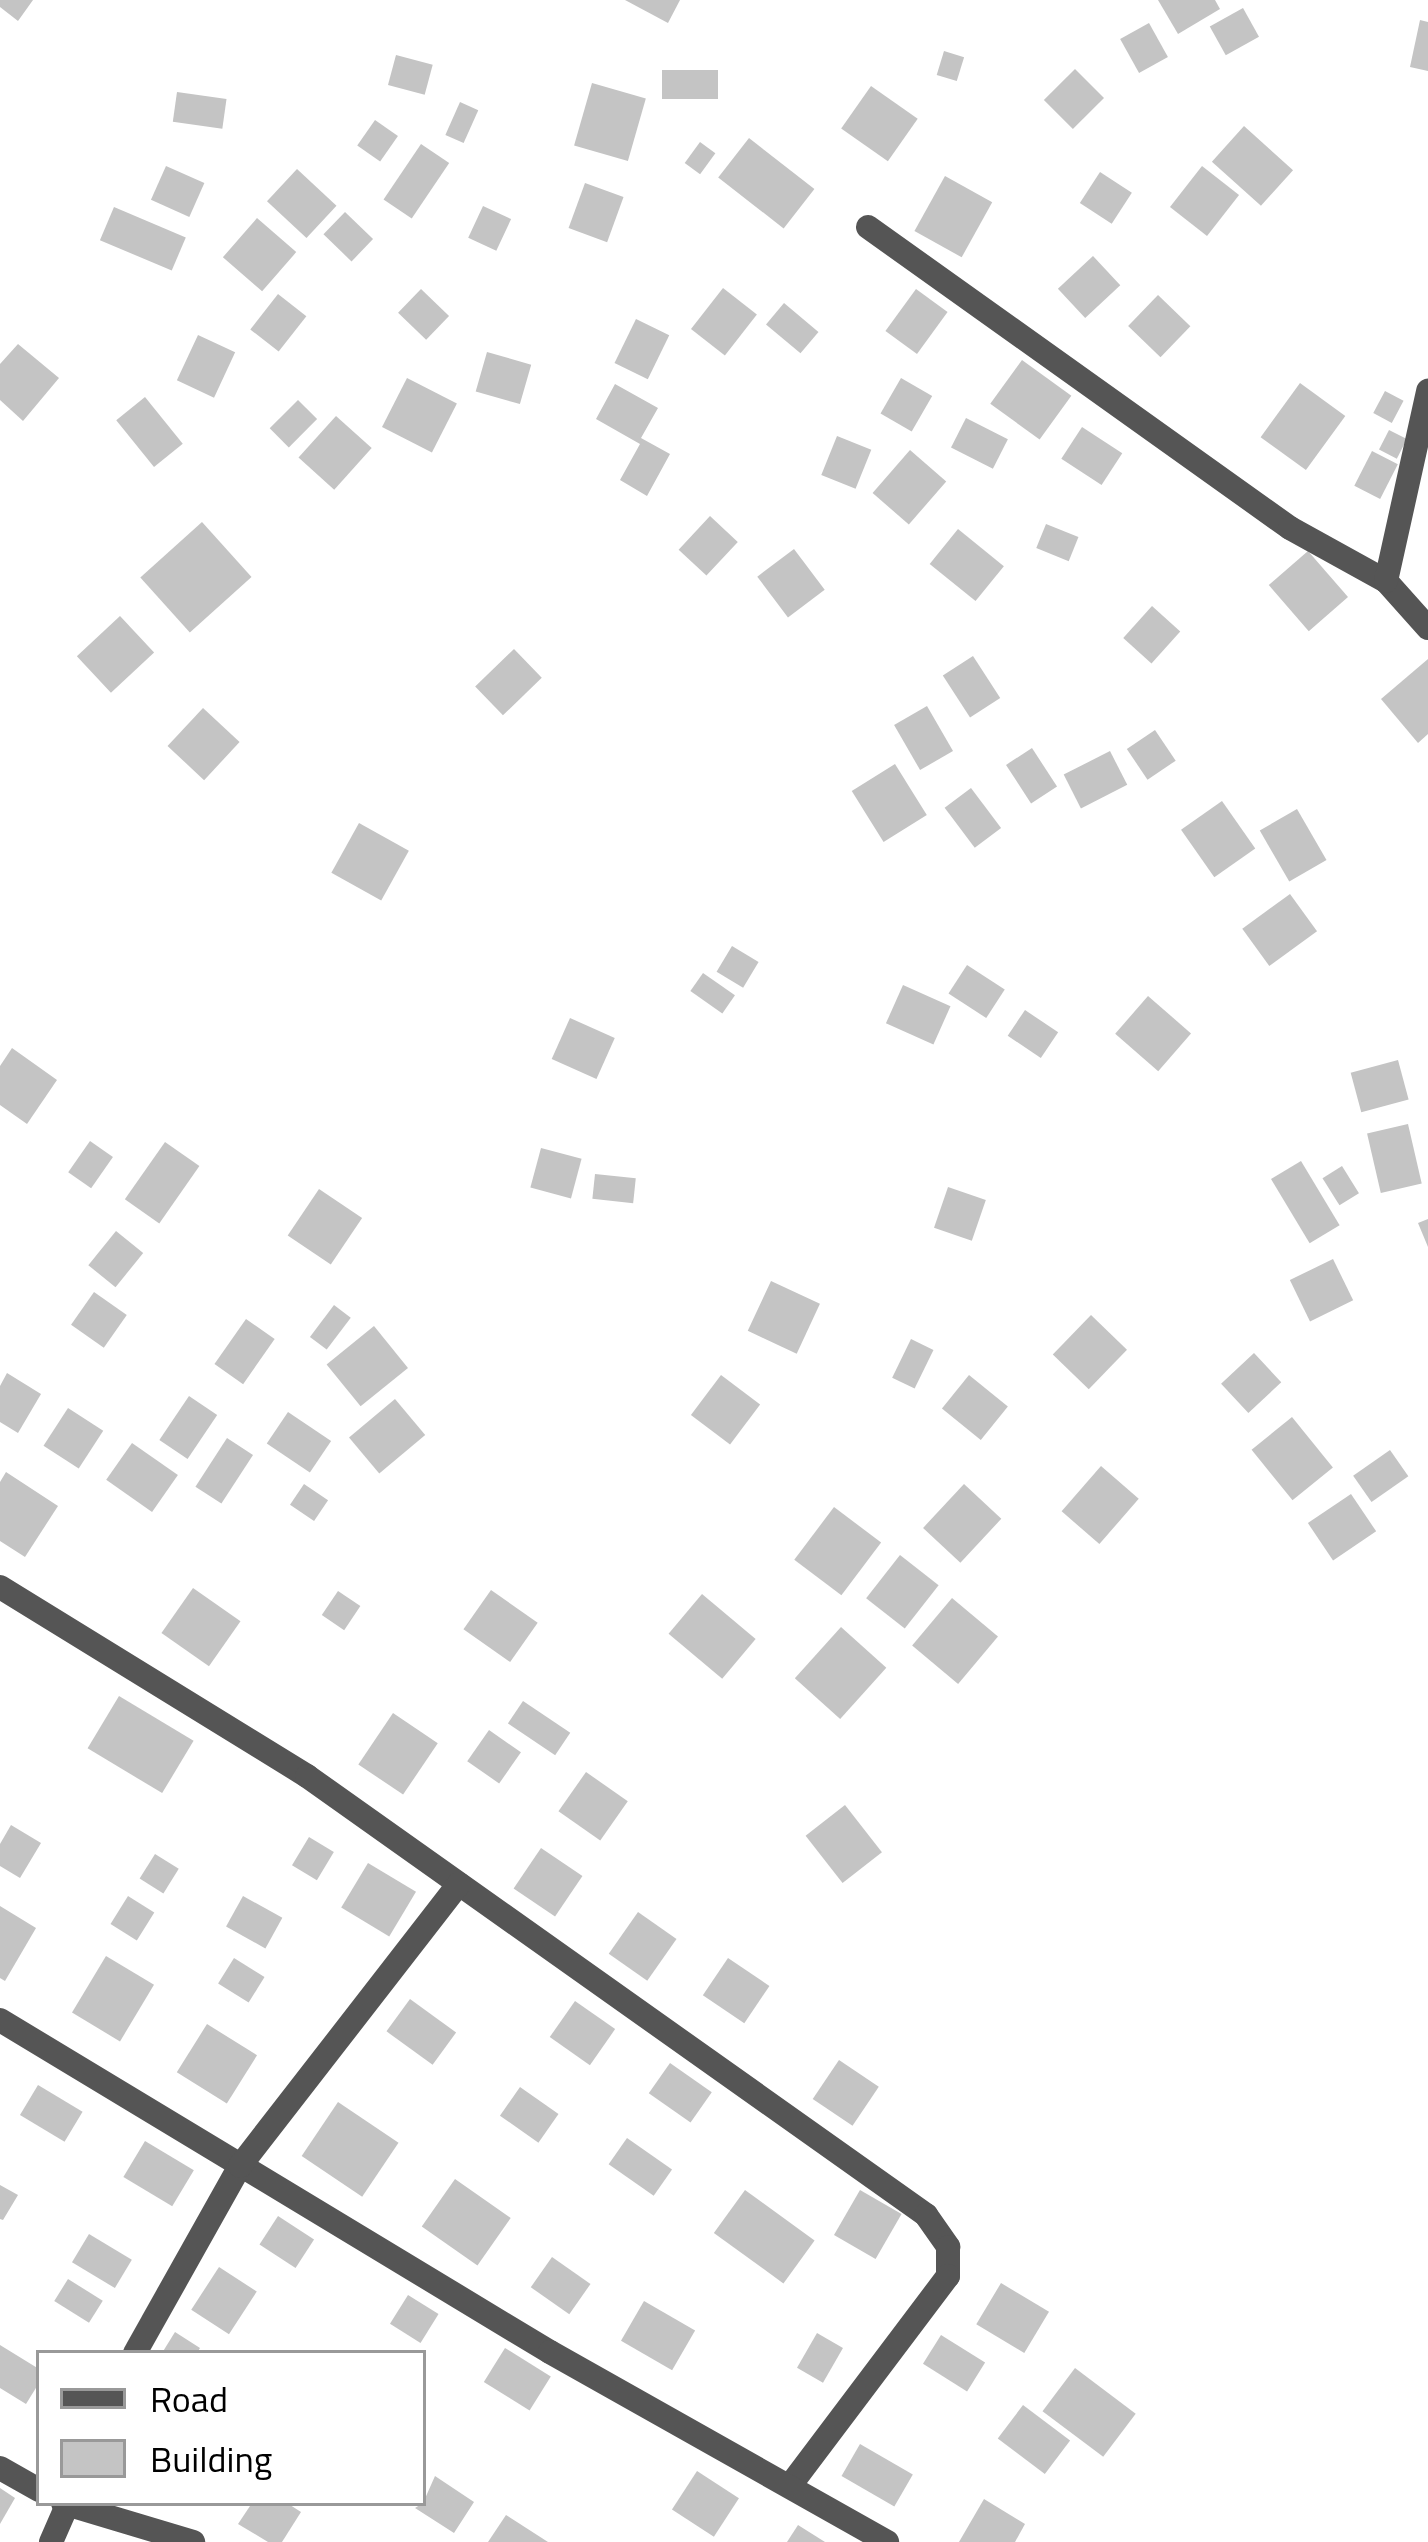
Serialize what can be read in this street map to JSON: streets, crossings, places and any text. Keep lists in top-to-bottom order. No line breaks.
{"legend":["Road","Building"]}
